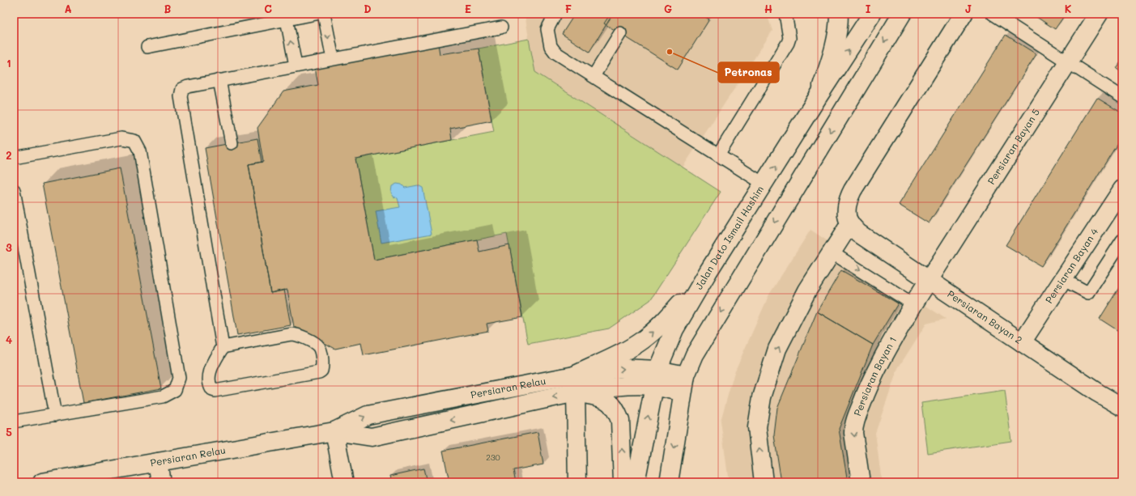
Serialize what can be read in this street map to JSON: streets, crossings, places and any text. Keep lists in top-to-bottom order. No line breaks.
{"streets":{"street":["Persiaran Bayan 5","Jalan Dato Ismail Hashim","Persiaran Bayan 4","Persiaran Bayan 2","Persiaran Bayan 1","Persiaran Relau"]},"crossings":[["Persiaran Bayan 5","Persiaran Bayan 2"],["Persiaran Bayan 5","Persiaran Bayan 1"],["Jalan Dato Ismail Hashim","Persiaran Relau"],["Persiaran Bayan 4","Persiaran Bayan 2"],["Persiaran Bayan 2","Persiaran Bayan 1"]],"places":["Petronas"],"house_numbers":["230"],"grid":{"columns":["A","B","C","D","E","F","G","H","I","J","K"],"rows":["1","2","3","4","5"]}}
